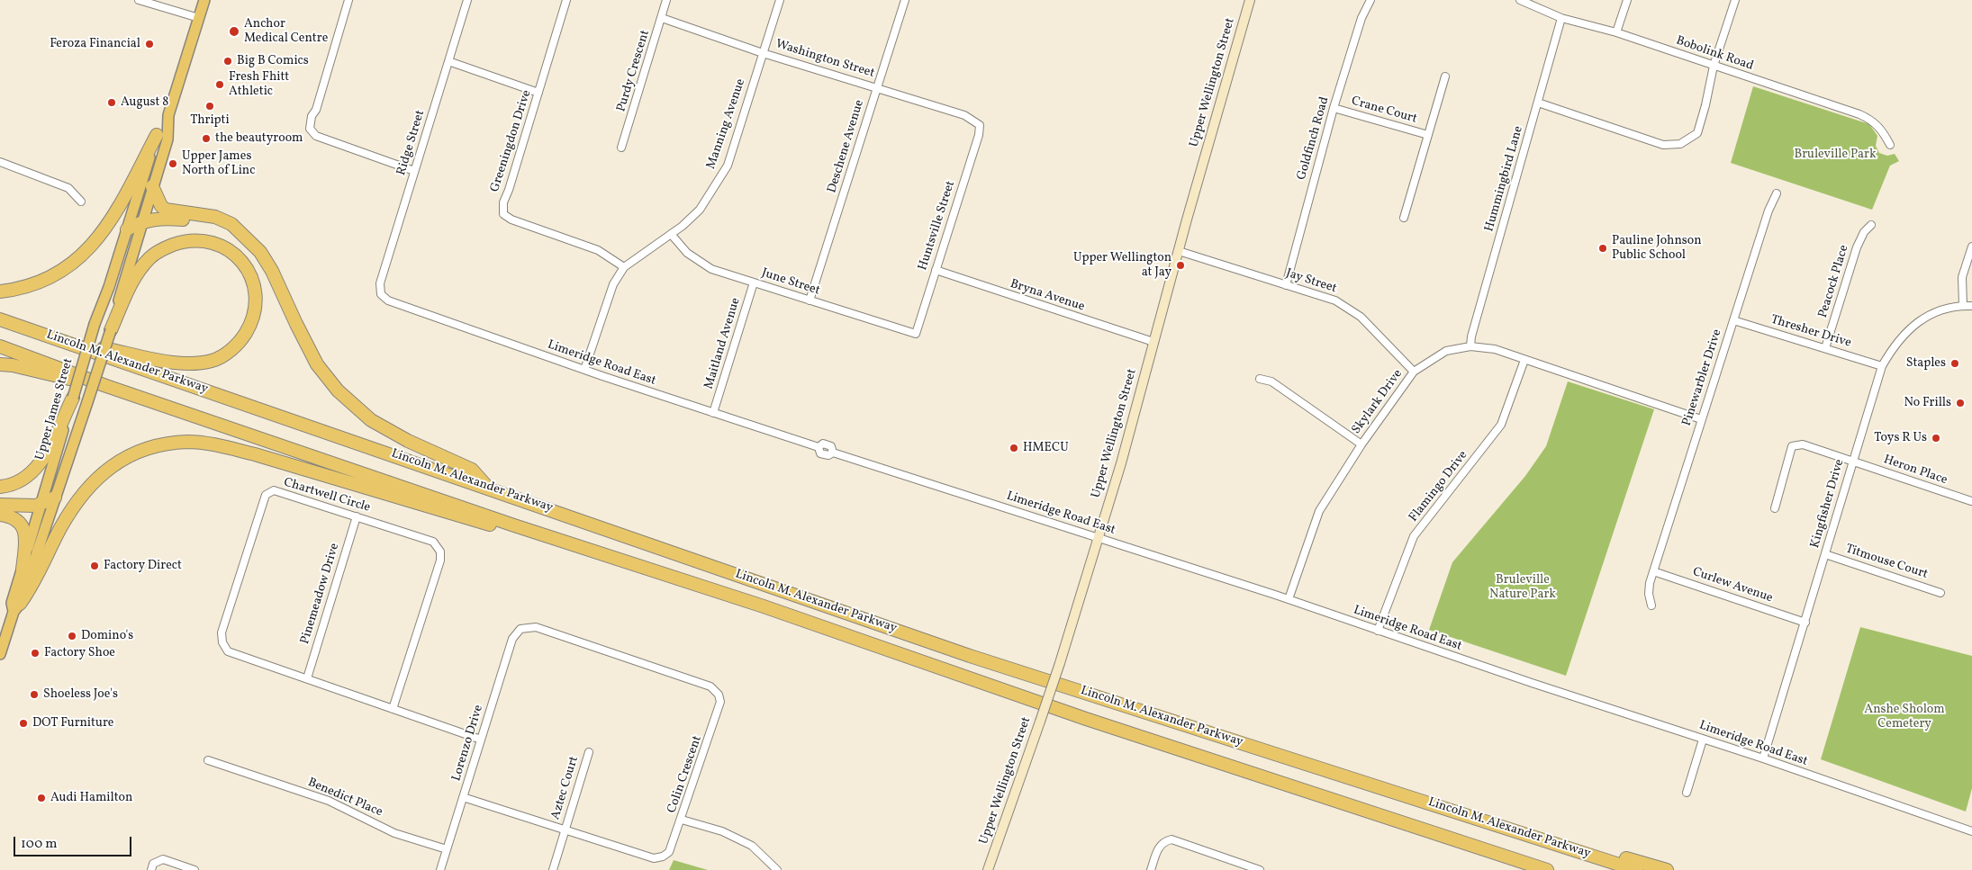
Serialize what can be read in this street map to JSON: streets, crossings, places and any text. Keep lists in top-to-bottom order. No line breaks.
{"streets":{"highway":["Lincoln M. Alexander Parkway"],"main road":["Upper Wellington Street","Upper James Street"],"street":["Bobolink Road","Washington Street","Purdy Crescent","Crane Court","Manning Avenue","Goldfinch Road","Greeningdon Drive","Ridge Street","Deschene Avenue","Hummingbird Lane","Huntsville Street","Jay Street","Peacock Place","June Street","Bryna Avenue","Thresher Drive","Maitland Avenue","Limeridge Road East","Pinewarbler Drive","Skylark Drive","Heron Place","Flamingo Drive","Chartwell Circle","Kingfisher Drive","Titmouse Court","Curlew Avenue","Pinemeadow Drive","Lorenzo Drive","Colin Crescent","Aztec Court","Benedict Place"]},"crossings":[["Bobolink Road","Hummingbird Lane"],["Washington Street","Purdy Crescent"],["Washington Street","Manning Avenue"],["Washington Street","Deschene Avenue"],["Washington Street","Huntsville Street"],["Upper Wellington Street","Jay Street"],["Upper Wellington Street","Bryna Avenue"],["Upper Wellington Street","Limeridge Road East"],["Crane Court","Goldfinch Road"],["Manning Avenue","Greeningdon Drive"],["Manning Avenue","June Street"],["Manning Avenue","Limeridge Road East"],["Goldfinch Road","Jay Street"],["Ridge Street","Limeridge Road East"],["Deschene Avenue","June Street"],["Hummingbird Lane","Skylark Drive"],["Huntsville Street","June Street"],["Huntsville Street","Bryna Avenue"],["Jay Street","Skylark Drive"],["Peacock Place","Thresher Drive"],["June Street","Maitland Avenue"],["Thresher Drive","Pinewarbler Drive"],["Thresher Drive","Kingfisher Drive"],["Maitland Avenue","Limeridge Road East"],["Limeridge Road East","Skylark Drive"],["Limeridge Road East","Flamingo Drive"],["Limeridge Road East","Kingfisher Drive"],["Pinewarbler Drive","Skylark Drive"],["Pinewarbler Drive","Curlew Avenue"],["Skylark Drive","Flamingo Drive"],["Heron Place","Kingfisher Drive"],["Chartwell Circle","Pinemeadow Drive"],["Chartwell Circle","Lorenzo Drive"],["Kingfisher Drive","Titmouse Court"],["Kingfisher Drive","Curlew Avenue"],["Lorenzo Drive","Colin Crescent"],["Lorenzo Drive","Benedict Place"],["Colin Crescent","Aztec Court"]],"parks":["Bruleville Park","Bruleville Nature Park","Anshe Sholom Cemetery"],"places":["Anchor Medical Centre","Feroza Financial","Big B Comics","Fresh Fhitt Athletic","August 8","Thripti","the beautyroom","Upper James North of Linc","Pauline Johnson Public School","Upper Wellington at Jay","Staples","No Frills","Toys R Us","HMECU","Factory Direct","Domino's","Factory Shoe","Shoeless Joe's","DOT Furniture","Audi Hamilton"],"scale_bar":"100 m"}
